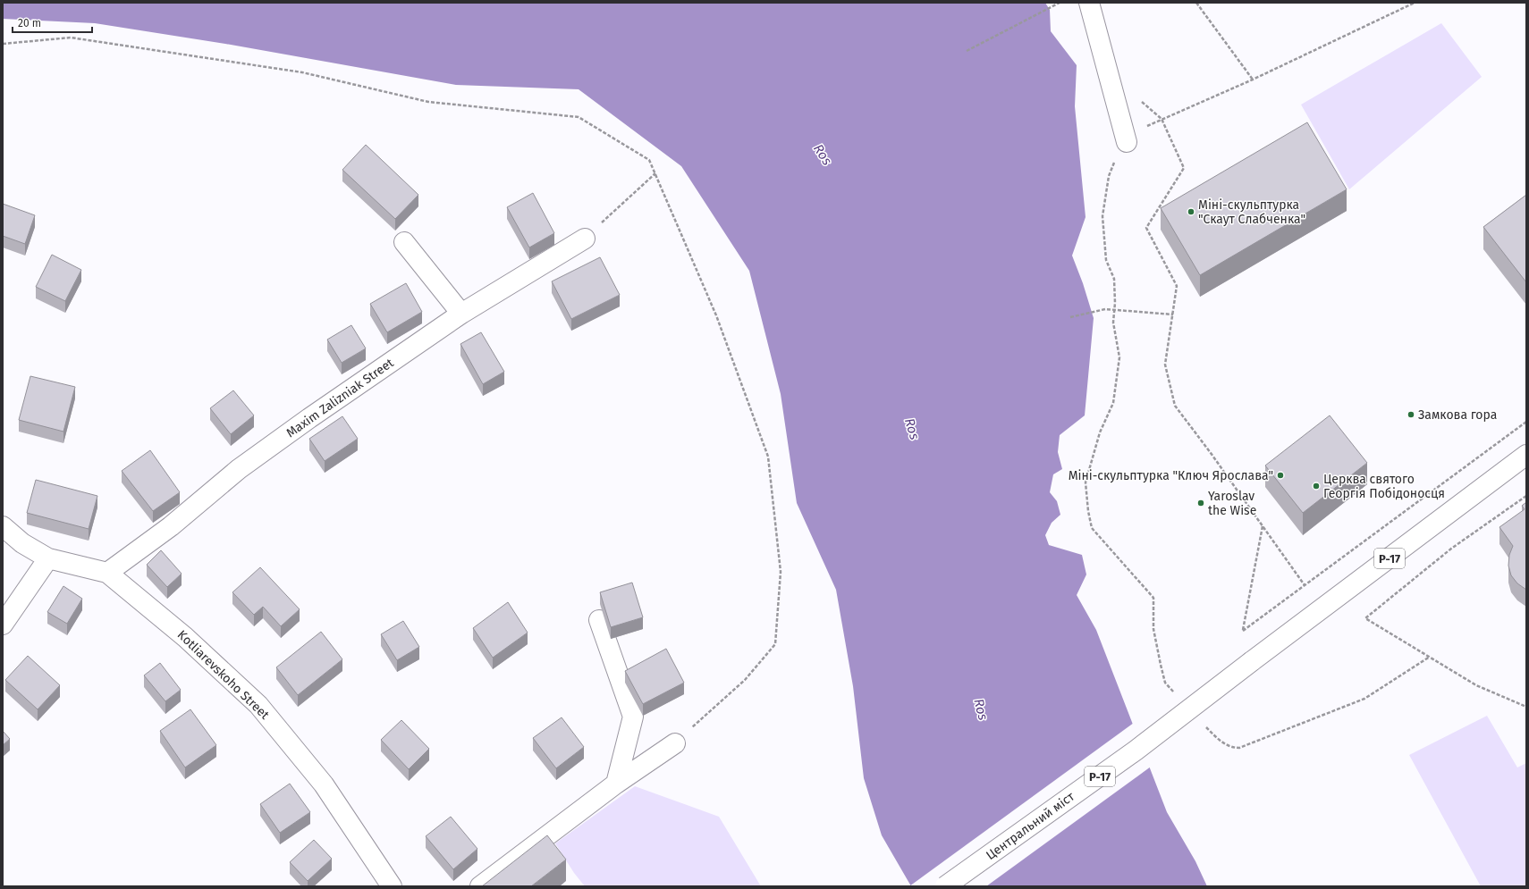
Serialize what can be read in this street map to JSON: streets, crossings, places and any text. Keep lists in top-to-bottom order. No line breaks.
{"streets":{"street":["Maxim Zalizniak Street","Р-17","Kotliarevskoho Street","Центральний міст"]},"crossings":[["Maxim Zalizniak Street","Kotliarevskoho Street"]],"water":["Ros"],"places":["Міні-скульптурка \"Скаут Слабченка\"","Замкова гора","Міні-скульптурка \"Ключ Ярослава\"","Церква святого Георгія Побідоносця","Yaroslav the Wise"],"scale_bar":"20 m"}
